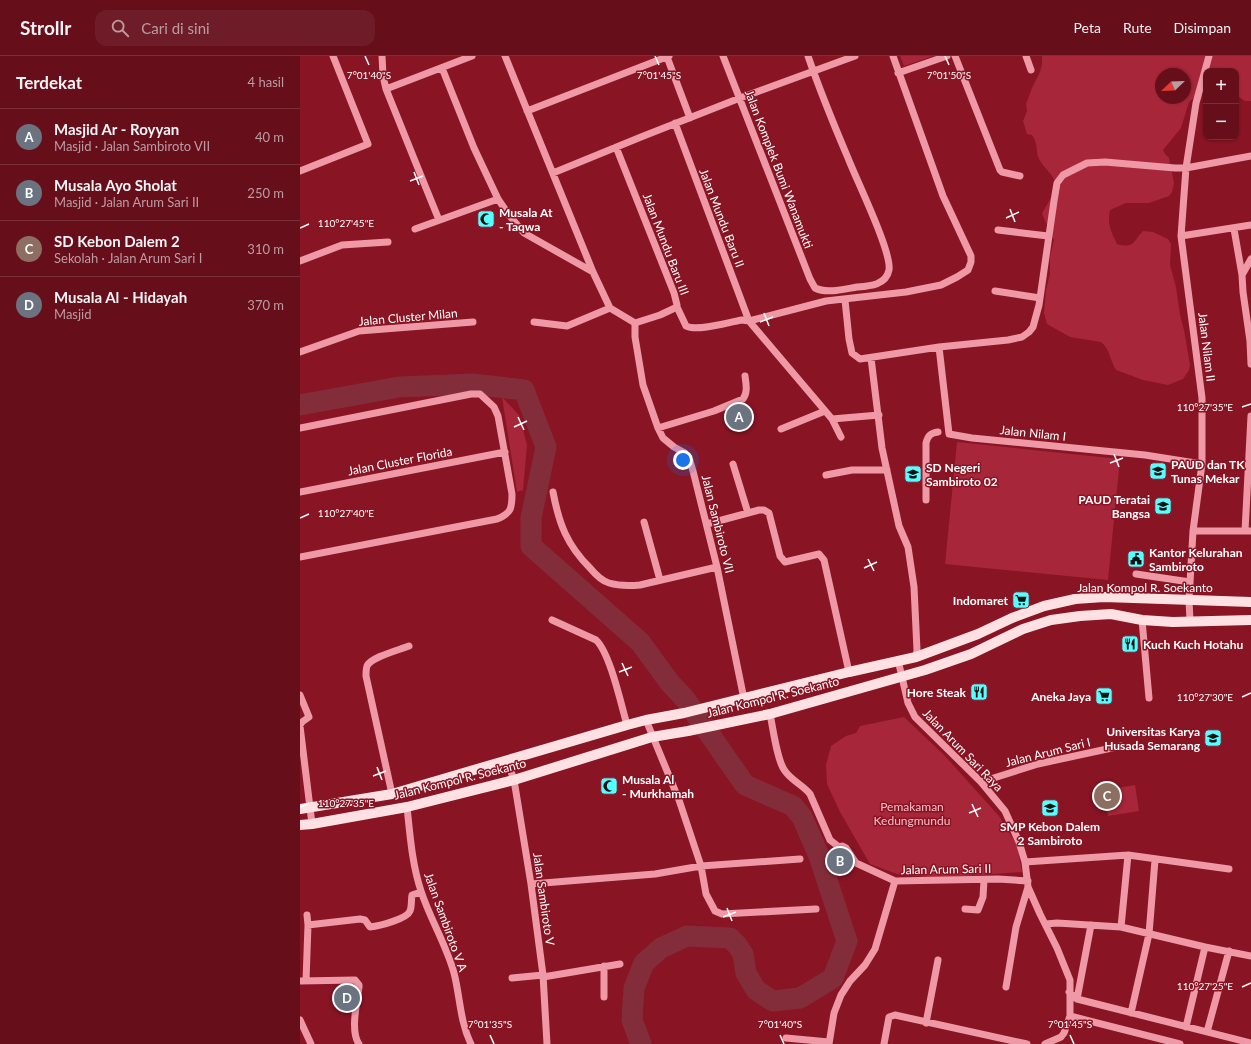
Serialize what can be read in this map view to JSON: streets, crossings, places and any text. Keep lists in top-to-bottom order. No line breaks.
{"streets":{"main road":["Jalan Kompol R. Soekanto"],"street":["Jalan Komplek Bumi Wanamukti","Jalan Mundu Baru II","Jalan Mundu Baru III","Jalan Cluster Milan","Jalan Nilam II","Jalan Nilam I","Jalan Cluster Florida","Jalan Sambiroto VII","Jalan Arum Sari Raya","Jalan Arum Sari I","Jalan Arum Sari II","Jalan Sambiroto V","Jalan Sambiroto V A"]},"crossings":[["Jalan Mundu Baru III","Jalan Sambiroto VII"],["Jalan Nilam II","Jalan Nilam I"],["Jalan Nilam II","Jalan Kompol R. Soekanto"],["Jalan Sambiroto VII","Jalan Kompol R. Soekanto"],["Jalan Kompol R. Soekanto","Jalan Arum Sari Raya"],["Jalan Kompol R. Soekanto","Jalan Arum Sari II"],["Jalan Kompol R. Soekanto","Jalan Sambiroto V"],["Jalan Kompol R. Soekanto","Jalan Sambiroto V A"],["Jalan Arum Sari Raya","Jalan Arum Sari I"],["Jalan Arum Sari Raya","Jalan Arum Sari II"]],"parks":["Pemakaman Kedungmundu"],"places":{"mosque":["Musala At - Taqwa","Musala Al - Murkhamah"],"school or university":["PAUD dan TK Tunas Mekar","SD Negeri Sambiroto 02","PAUD Teratai Bangsa","Universitas Karya Husada Semarang","SMP Kebon Dalem 2 Sambiroto"],"public building":["Kantor Kelurahan Sambiroto"],"supermarket":["Indomaret","Aneka Jaya"],"restaurant":["Kuch Kuch Hotahu","Hore Steak"]},"north":"bottom left","page":{"header":"Strollr","search":"Cari di sini","nav":["Peta","Rute","Disimpan"],"heading":["Terdekat","4 hasil"],"map_buttons":["+","−"],"list":[{"mark":"A","name":"Masjid Ar - Royyan","note":"Masjid · Jalan Sambiroto VII","value":"40 m"},{"mark":"B","name":"Musala Ayo Sholat","note":"Masjid · Jalan Arum Sari II","value":"250 m"},{"mark":"C","name":"SD Kebon Dalem 2","note":"Sekolah · Jalan Arum Sari I","value":"310 m"},{"mark":"D","name":"Musala Al - Hidayah","note":"Masjid","value":"370 m"}],"pins":["A","C","B","D"]},"coordinates":["7°01'40\"S","7°01'45\"S","7°01'50\"S","110°27'45\"E","110°27'35\"E","110°27'40\"E","110°27'30\"E","110°27'25\"E","7°01'35\"S"]}
